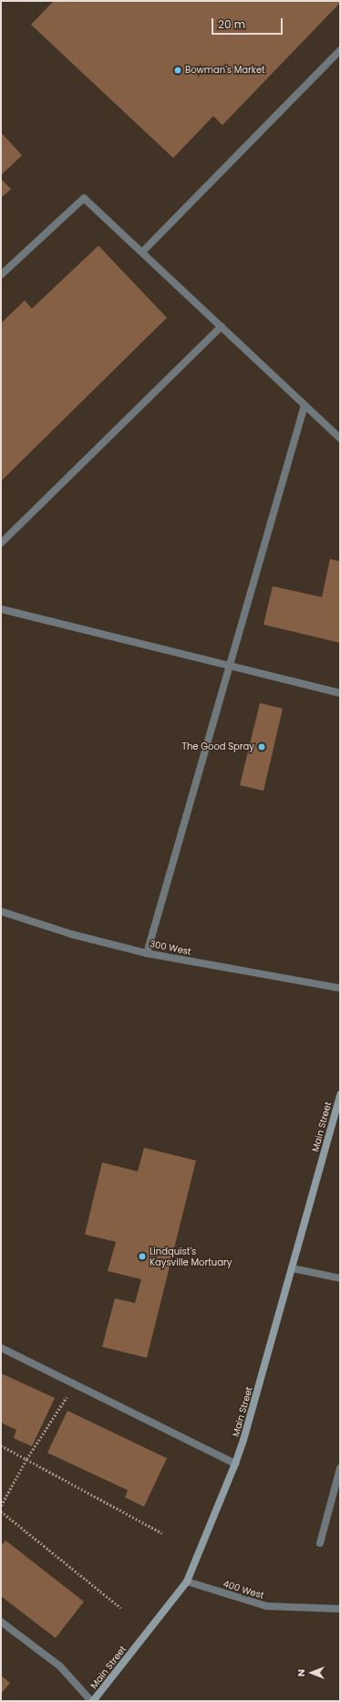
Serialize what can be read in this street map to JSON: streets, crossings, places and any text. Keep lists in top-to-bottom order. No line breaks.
{"streets":{"main road":["Main Street"],"street":["300 West","400 West"]},"crossings":[["Main Street","400 West"]],"places":["Bowman's Market","The Good Spray","Lindquist's Kaysville Mortuary"],"scale_bar":"20 m","north":"left"}
